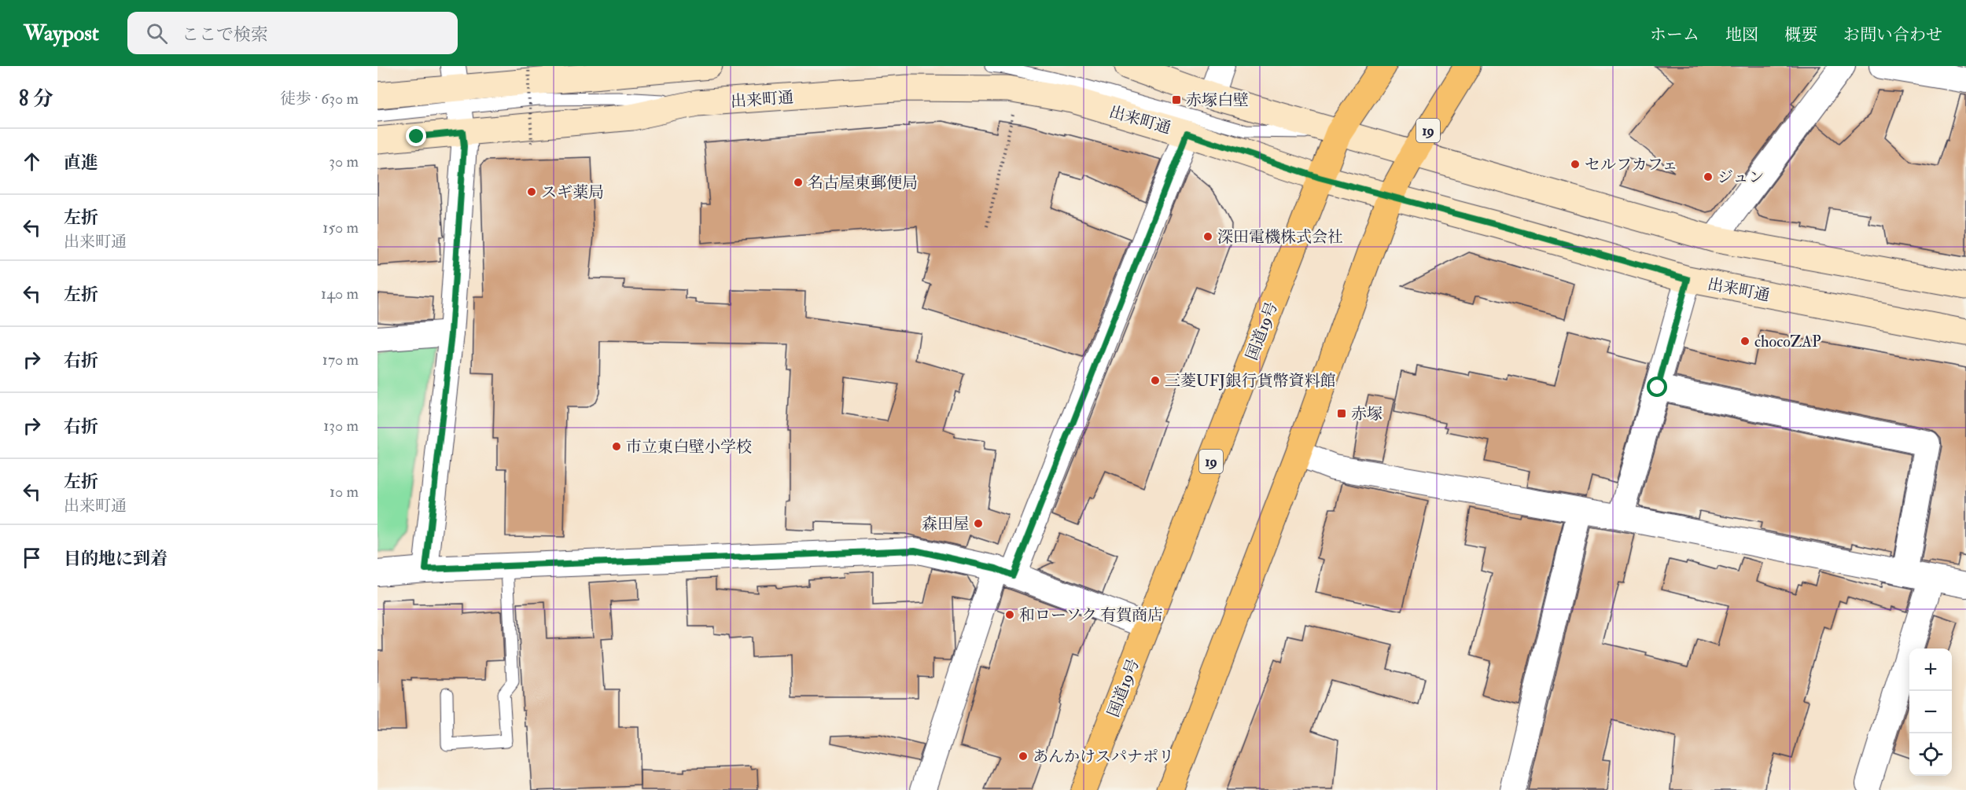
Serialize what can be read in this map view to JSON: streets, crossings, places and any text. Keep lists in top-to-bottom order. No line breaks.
{"streets":{"highway":["19","国道19号"],"main road":["出来町通"]},"crossings":[["出来町通","19"],["出来町通","国道19号"]],"places":{"transit":["赤塚白壁","赤塚"],"other":["セルフカフェ","ジュン","名古屋東郵便局","スギ薬局","深田電機株式会社","chocoZAP","三菱UFJ銀行貨幣資料館","市立東白壁小学校","森田屋","和ローソク 有賀商店","あんかけスパナポリ"]},"page":{"header":"Waypost","search":"ここで検索","nav":["ホーム","地図","概要","お問い合わせ"],"heading":["8 分","徒歩 · 630 m"],"list":[["直進","30 m"],["左折","出来町通","150 m"],["左折","140 m"],["右折","170 m"],["右折","130 m"],["左折","出来町通","10 m"],"目的地に到着"],"map_buttons":["+","−"]}}
